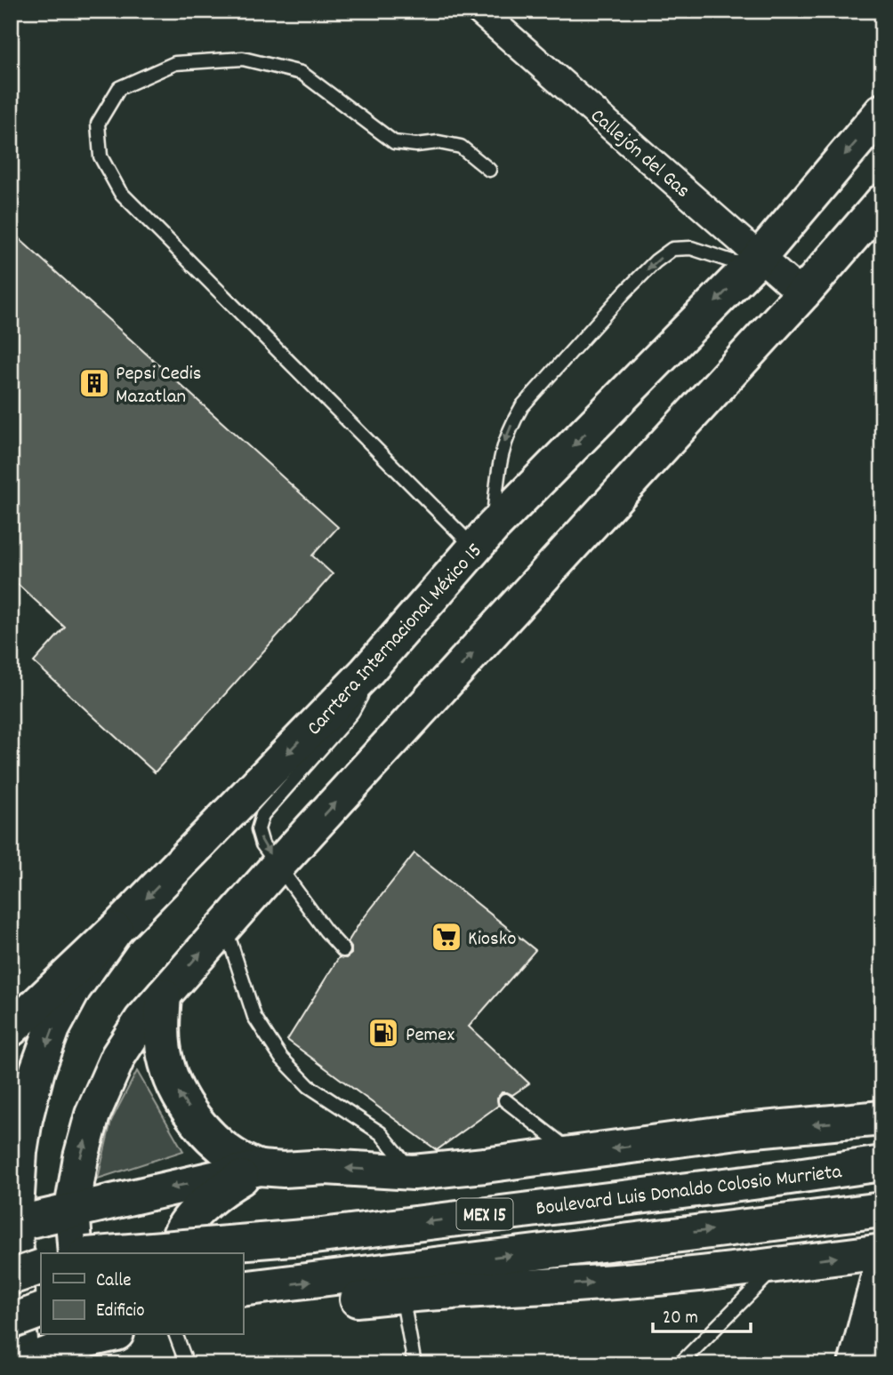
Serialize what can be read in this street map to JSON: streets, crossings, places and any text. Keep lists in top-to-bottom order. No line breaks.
{"streets":{"main road":["Carrtera Internacional México 15","Boulevard Luis Donaldo Colosio Murrieta","MEX 15"],"street":["Callejón del Gas"]},"crossings":[["Callejón del Gas","Carrtera Internacional México 15"]],"places":{"building":["Pepsi Cedis Mazatlan"],"supermarket":["Kiosko"],"fuel station":["Pemex"]},"legend":["Calle","Edificio"],"scale_bar":"20 m"}
